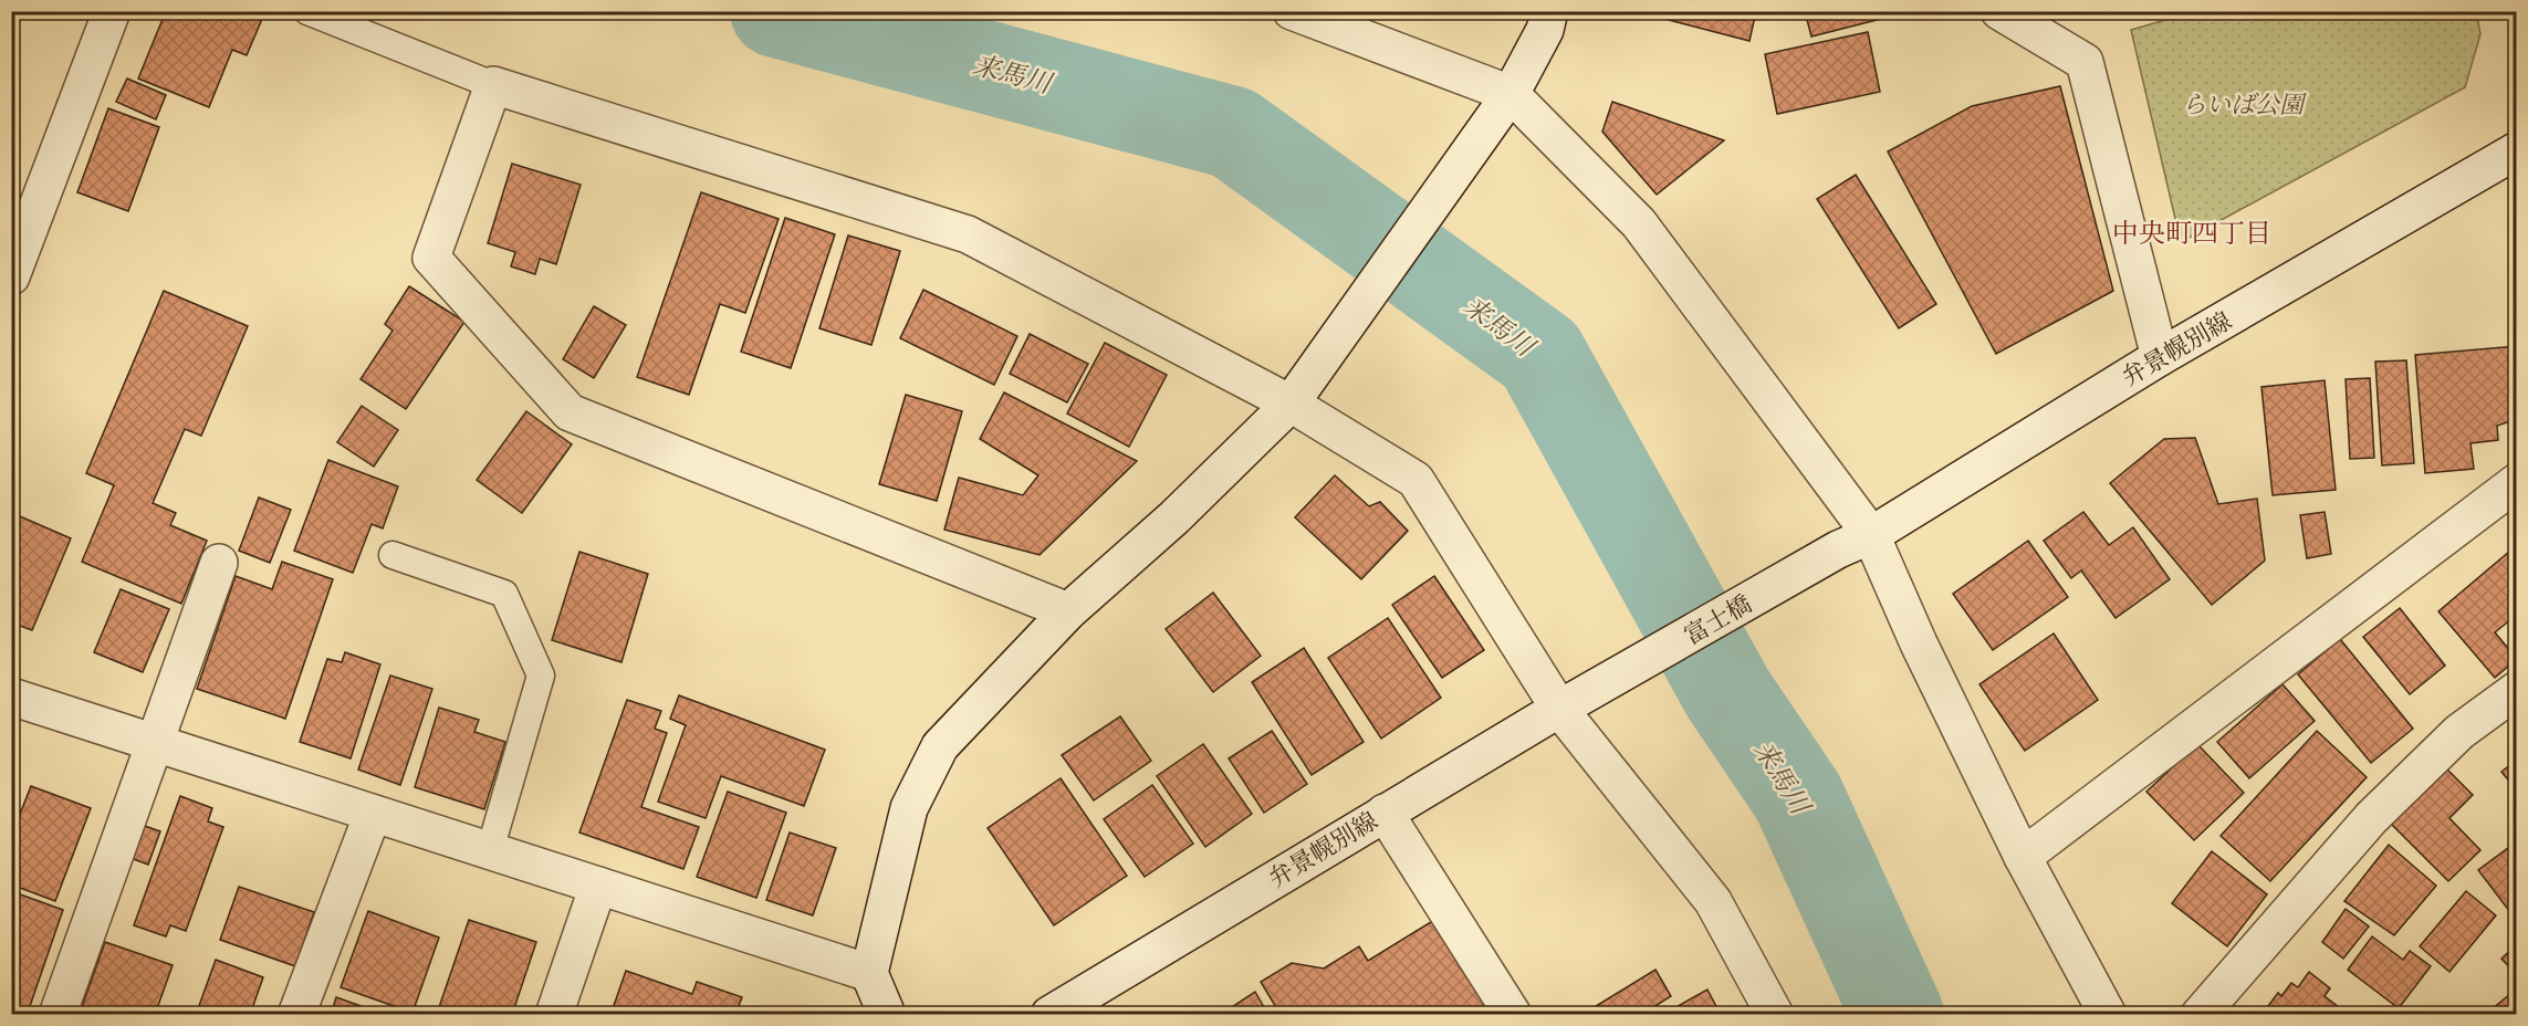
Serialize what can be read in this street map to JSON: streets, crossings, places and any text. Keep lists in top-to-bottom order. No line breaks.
{"streets":{"street":["弁景幌別線","富士橋"]},"crossings":[["弁景幌別線","富士橋"]],"districts":["中央町四丁目"],"water":["来馬川"],"parks":["らいば公園"]}
